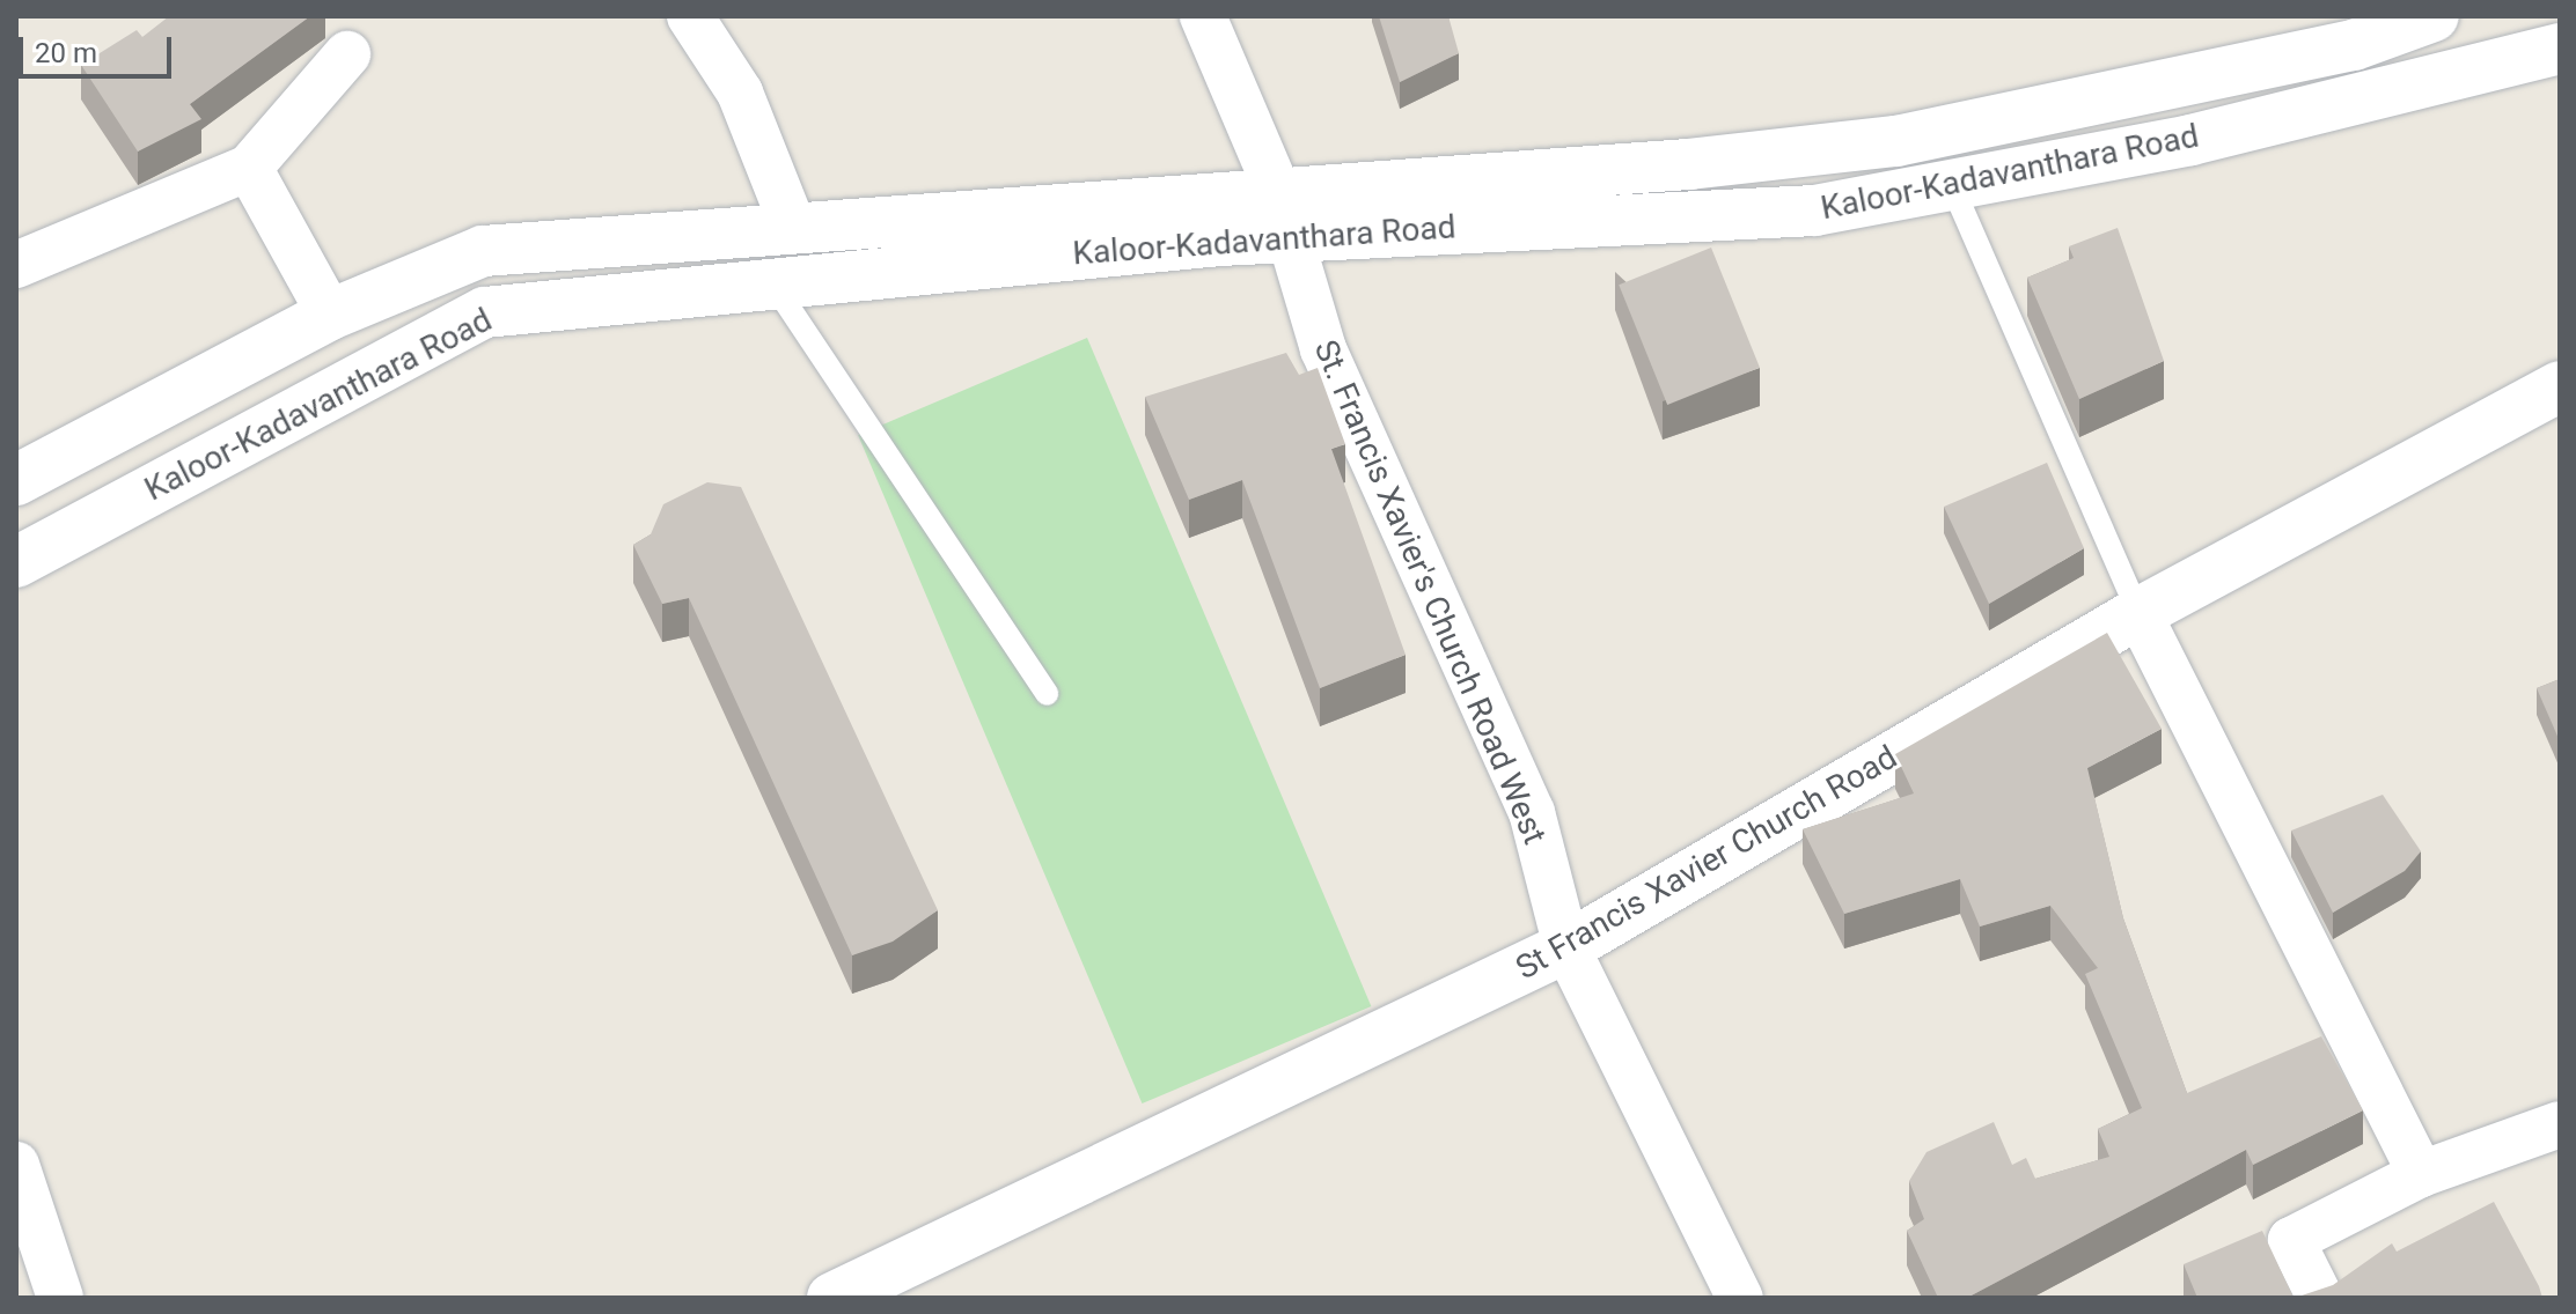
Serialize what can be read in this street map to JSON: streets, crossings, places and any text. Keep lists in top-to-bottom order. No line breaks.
{"streets":{"main road":["Kaloor-Kadavanthara Road","St Francis Xavier Church Road"],"street":["St. Francis Xavier's Church Road West"]},"crossings":[["Kaloor-Kadavanthara Road","St. Francis Xavier's Church Road West"],["St. Francis Xavier's Church Road West","St Francis Xavier Church Road"]],"scale_bar":"20 m"}
